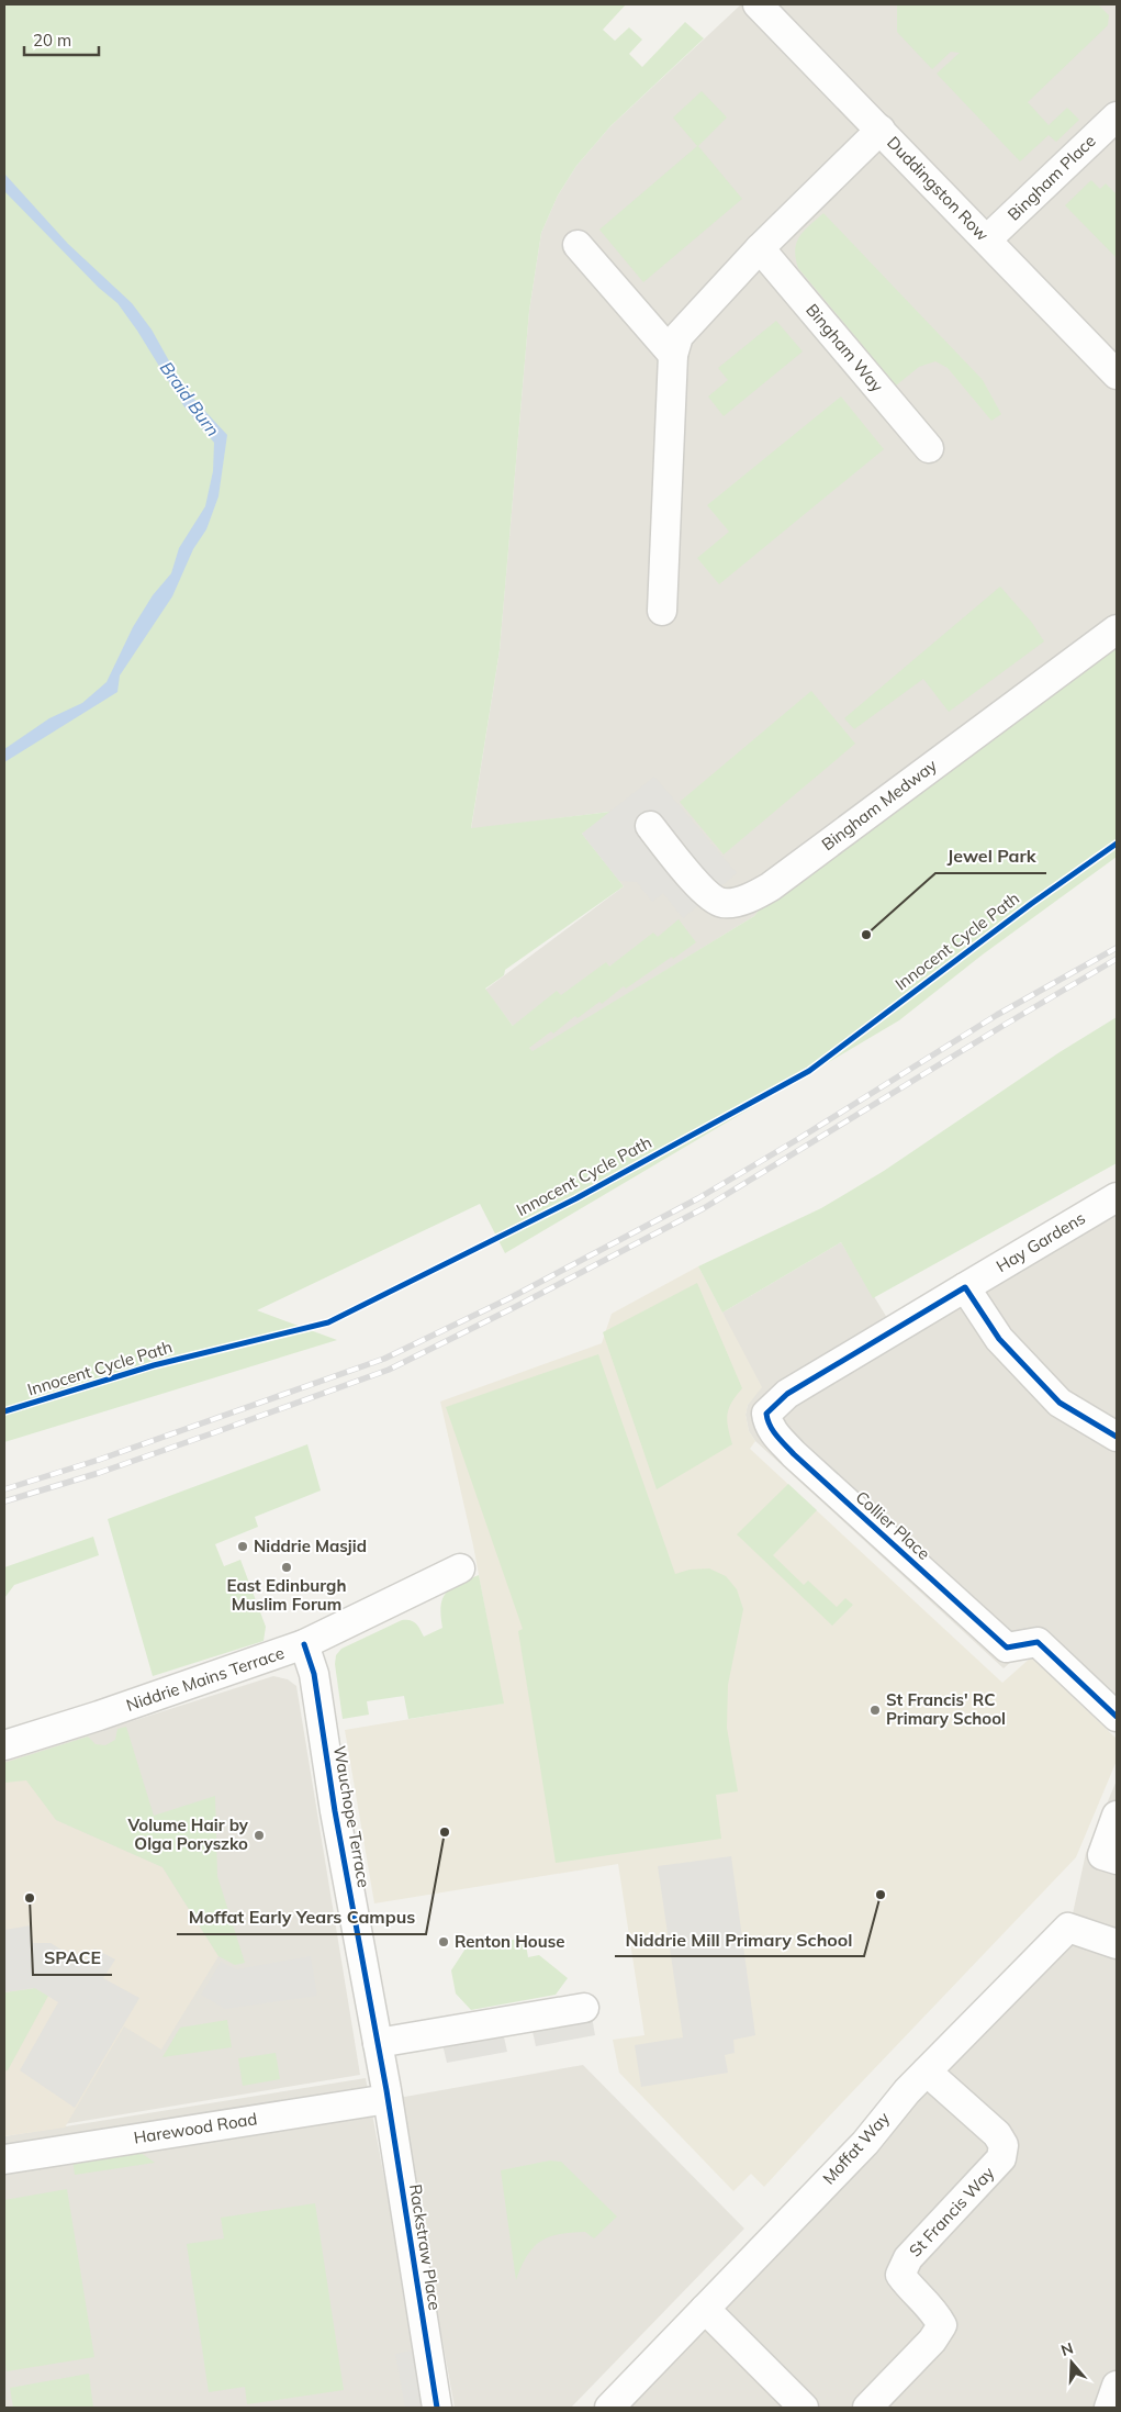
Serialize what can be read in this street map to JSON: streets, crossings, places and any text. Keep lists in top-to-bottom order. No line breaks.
{"streets":{"street":["Bingham Place","Duddingston Row","Bingham Way","Bingham Medway","Hay Gardens","Collier Place","Niddrie Mains Terrace","Wauchope Terrace","Harewood Road","Moffat Way","St Francis Way","Rackstraw Place"],"cycle path":["Innocent Cycle Path"]},"crossings":[["Bingham Place","Duddingston Row"],["Hay Gardens","Collier Place"],["Niddrie Mains Terrace","Wauchope Terrace"],["Wauchope Terrace","Harewood Road"],["Wauchope Terrace","Rackstraw Place"],["Harewood Road","Rackstraw Place"],["Moffat Way","St Francis Way"]],"water":["Braid Burn"],"places":["Jewel Park","Niddrie Masjid","East Edinburgh Muslim Forum","St Francis' RC Primary School","Moffat Early Years Campus","Volume Hair by Olga Poryszko","Niddrie Mill Primary School","SPACE","Renton House"],"scale_bar":"20 m","north":"top"}
